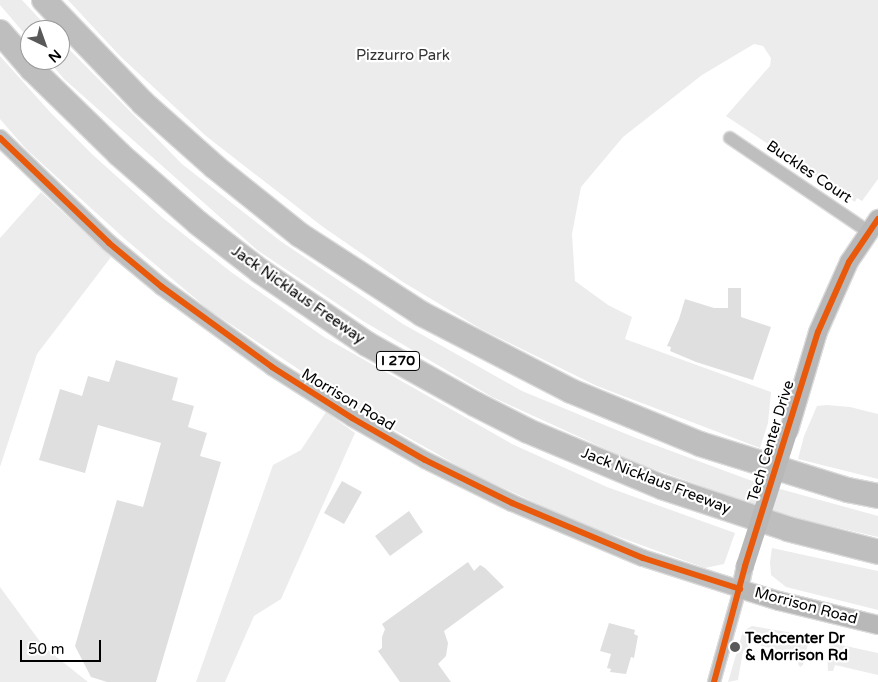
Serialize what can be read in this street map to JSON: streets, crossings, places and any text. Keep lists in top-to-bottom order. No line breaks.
{"streets":{"highway":["Jack Nicklaus Freeway","I 270"],"main road":["Morrison Road","Tech Center Drive"],"street":["Buckles Court"]},"crossings":[["Buckles Court","Tech Center Drive"],["Morrison Road","Tech Center Drive"]],"parks":["Pizzurro Park"],"places":["Techcenter Dr & Morrison Rd"],"scale_bar":"50 m","north":"bottom right"}
